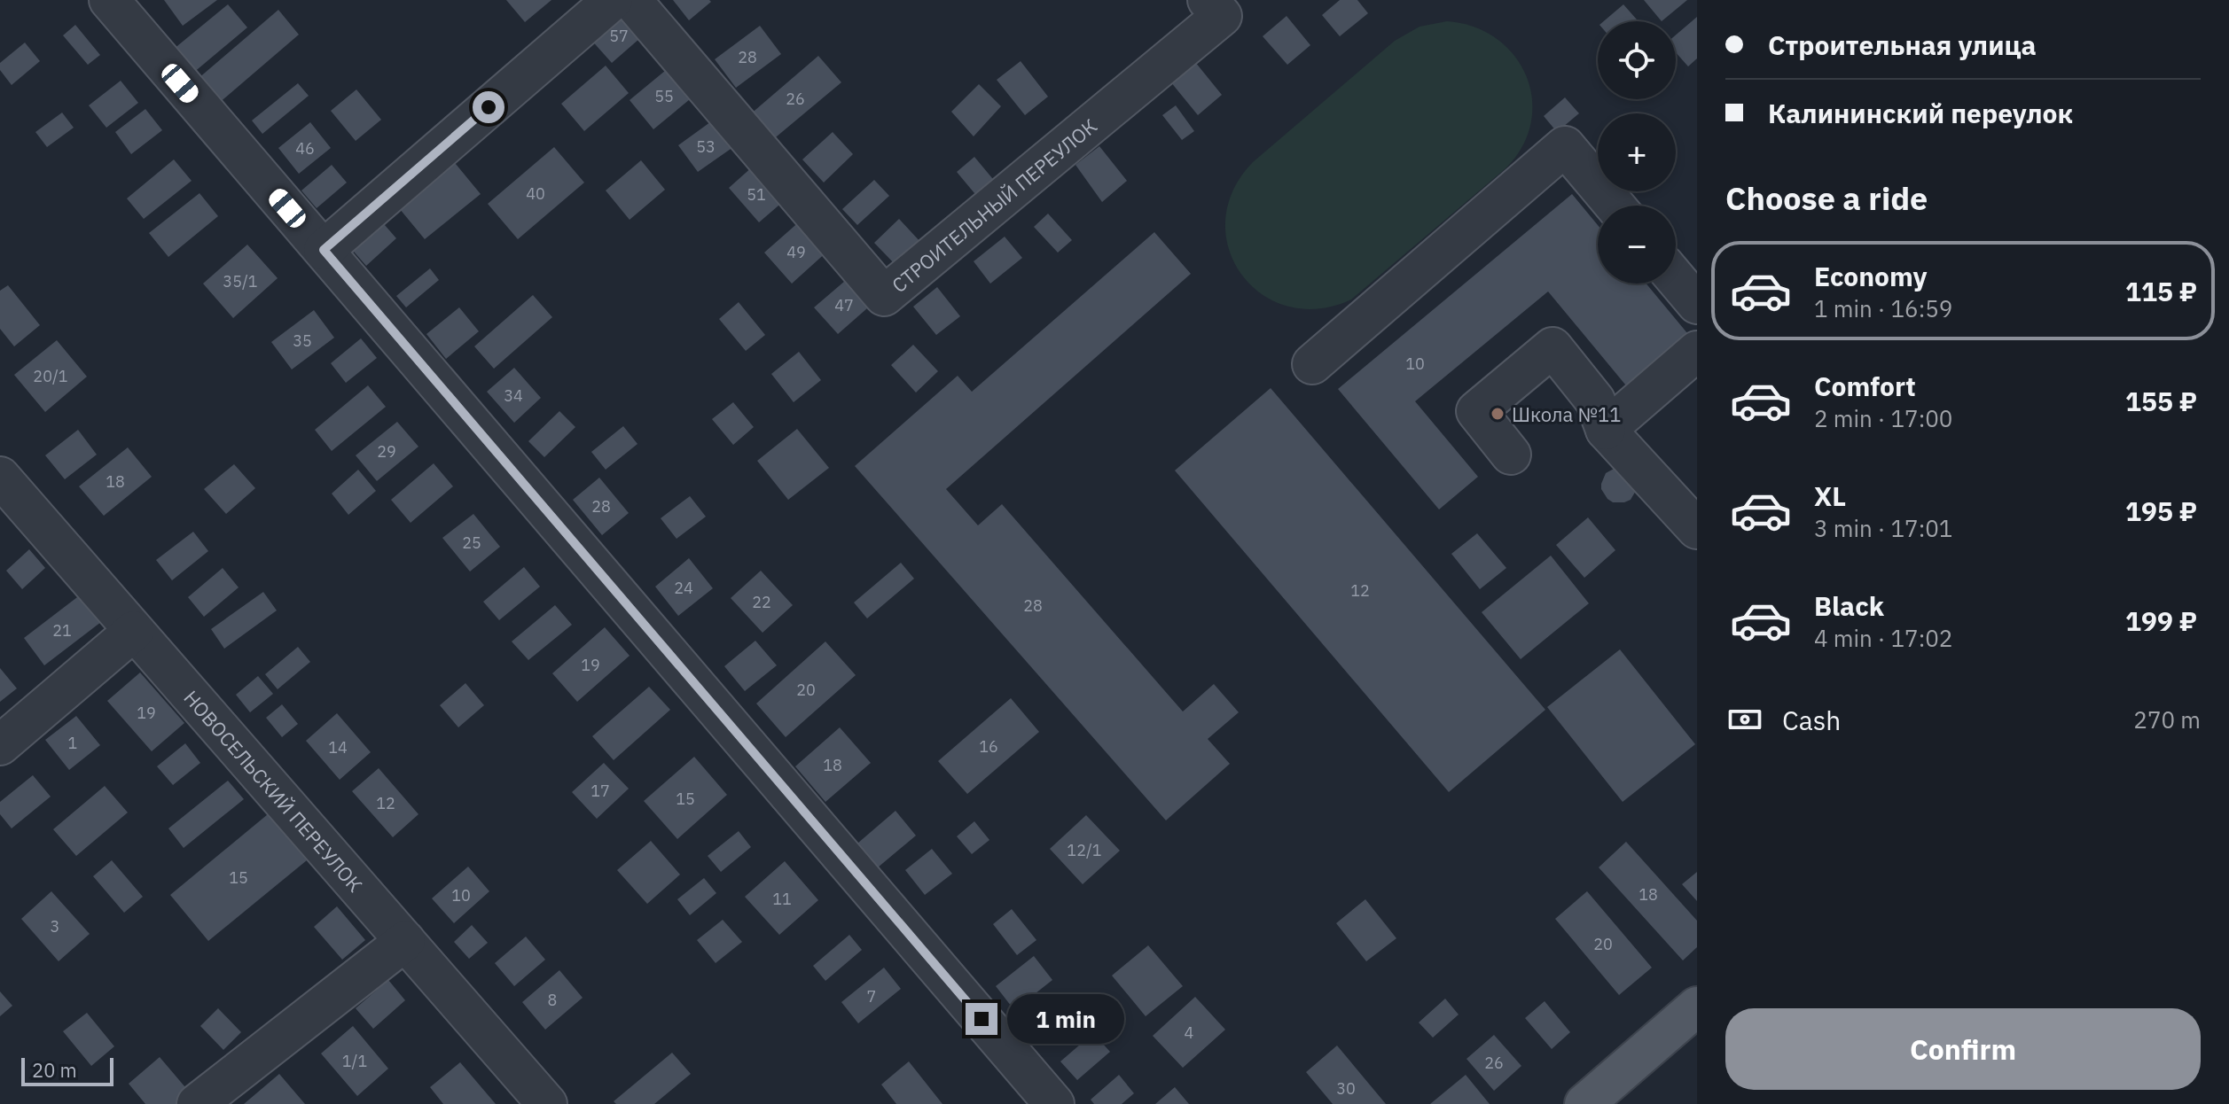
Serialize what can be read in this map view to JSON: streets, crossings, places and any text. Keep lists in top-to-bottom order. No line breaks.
{"streets":{"street":["СТРОИТЕЛЬНЫЙ ПЕРЕУЛОК","НОВОСЕЛЬСКИЙ ПЕРЕУЛОК"]},"places":["Школа №11"],"house_numbers":["57","28","55","26","53","46","40","51","49","35/1","47","35","10","20/1","34","29","18","28","25","24","12","22","28","21","19","20","19","1","16","14","18","17","15","12","12/1","15","18","10","11","3","20","7","8","4","1/1","26","30"],"scale_bar":"20 m","page":{"banner":["Строительная улица","Калининский переулок"],"map_buttons":["+","−"],"heading":"Choose a ride","list":[{"name":"Economy","note":"1 min · 16:59","value":"115 ₽"},{"name":"Comfort","note":"2 min · 17:00","value":"155 ₽"},{"name":"XL","note":"3 min · 17:01","value":"195 ₽"},{"name":"Black","note":"4 min · 17:02","value":"199 ₽"}],"pay":["Cash","270 m"],"bubble":"1 min","buttons":"Confirm","scale":"20 m"}}
